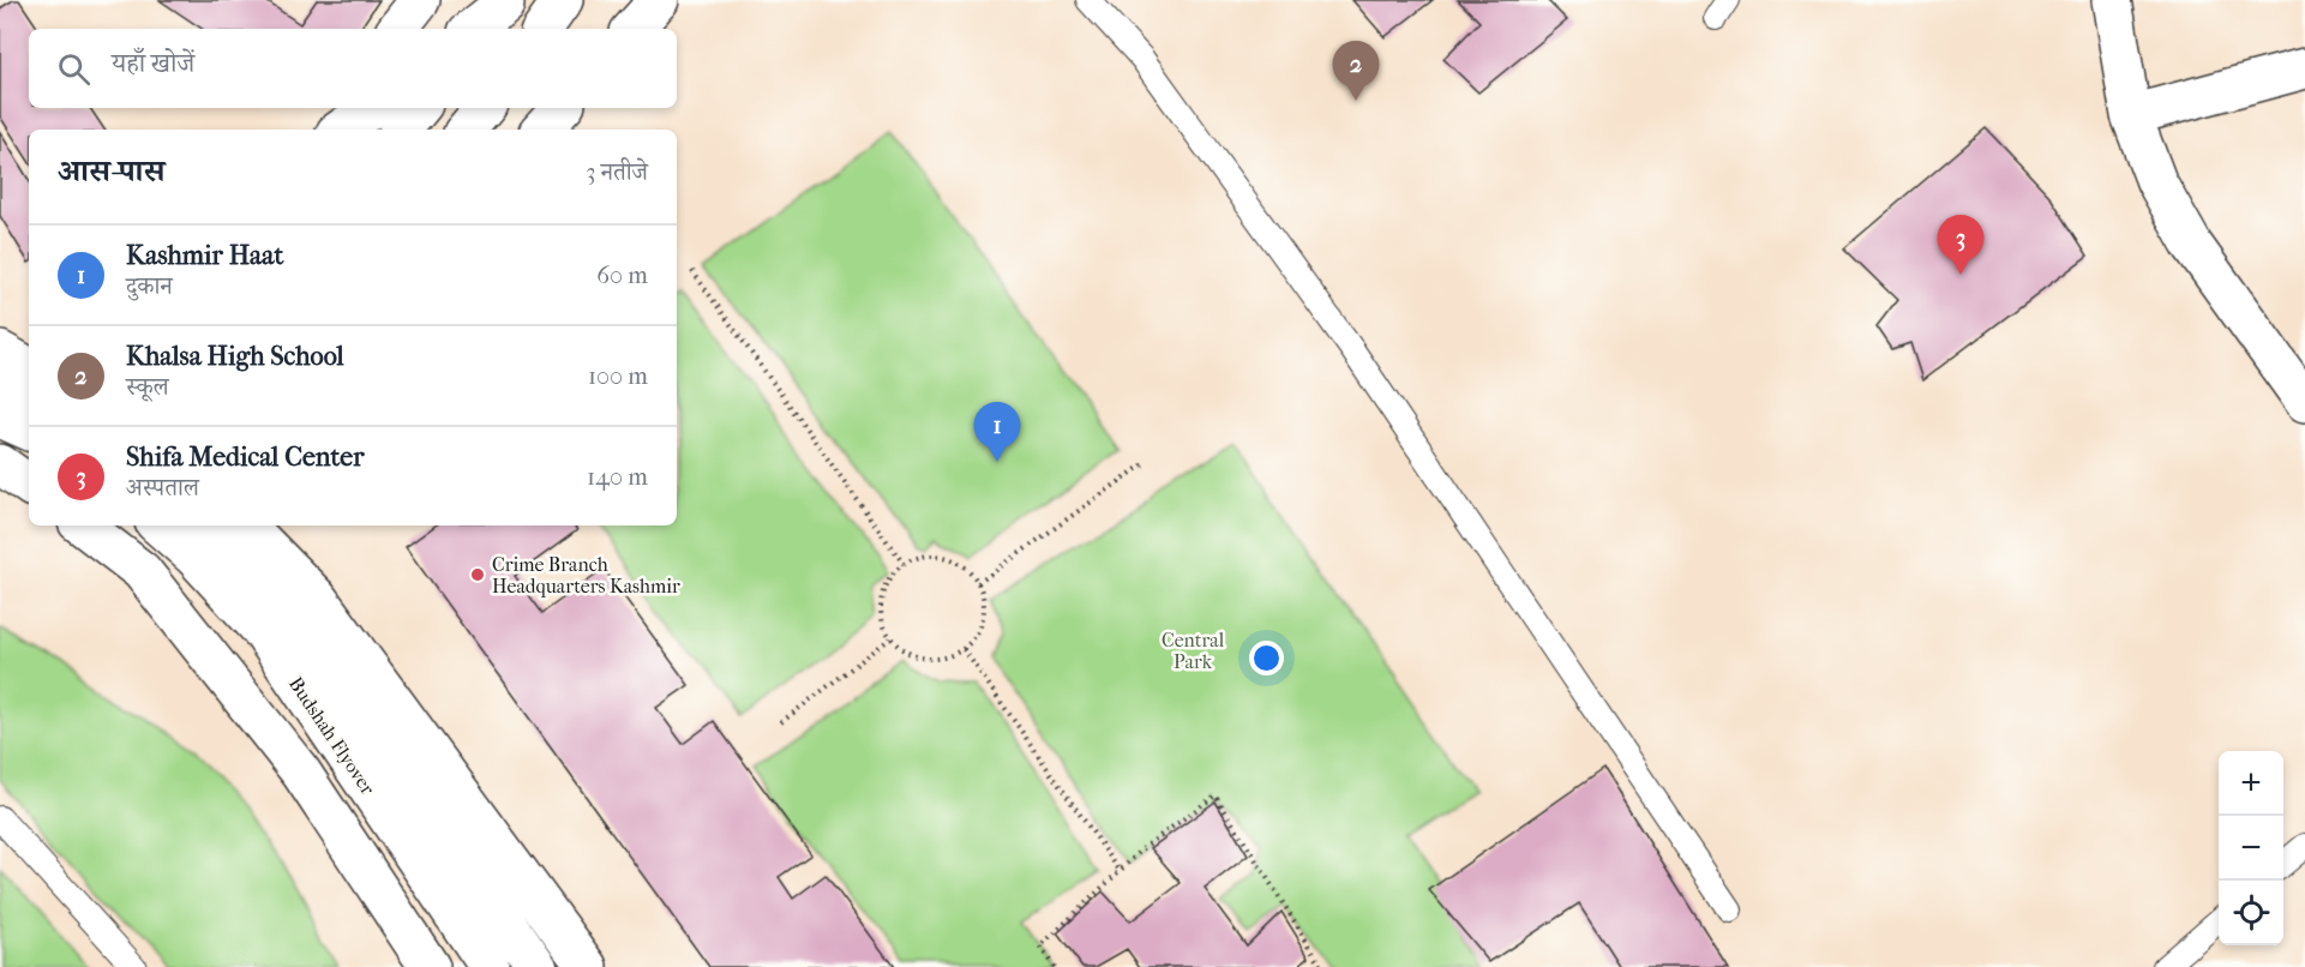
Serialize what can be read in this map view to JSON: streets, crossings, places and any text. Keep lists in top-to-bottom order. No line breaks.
{"streets":{"main road":["Budshah Flyover"]},"parks":["Central Park"],"places":["Crime Branch Headquarters Kashmir"],"page":{"search":"यहाँ खोजें","pins":["2","3","1"],"heading":["आस-पास","3 नतीजे"],"list":[{"mark":"1","name":"Kashmir Haat","note":"दुकान","value":"60 m"},{"mark":"2","name":"Khalsa High School","note":"स्कूल","value":"100 m"},{"mark":"3","name":"Shifa Medical Center","note":"अस्पताल","value":"140 m"}],"map_buttons":["+","−"]}}
